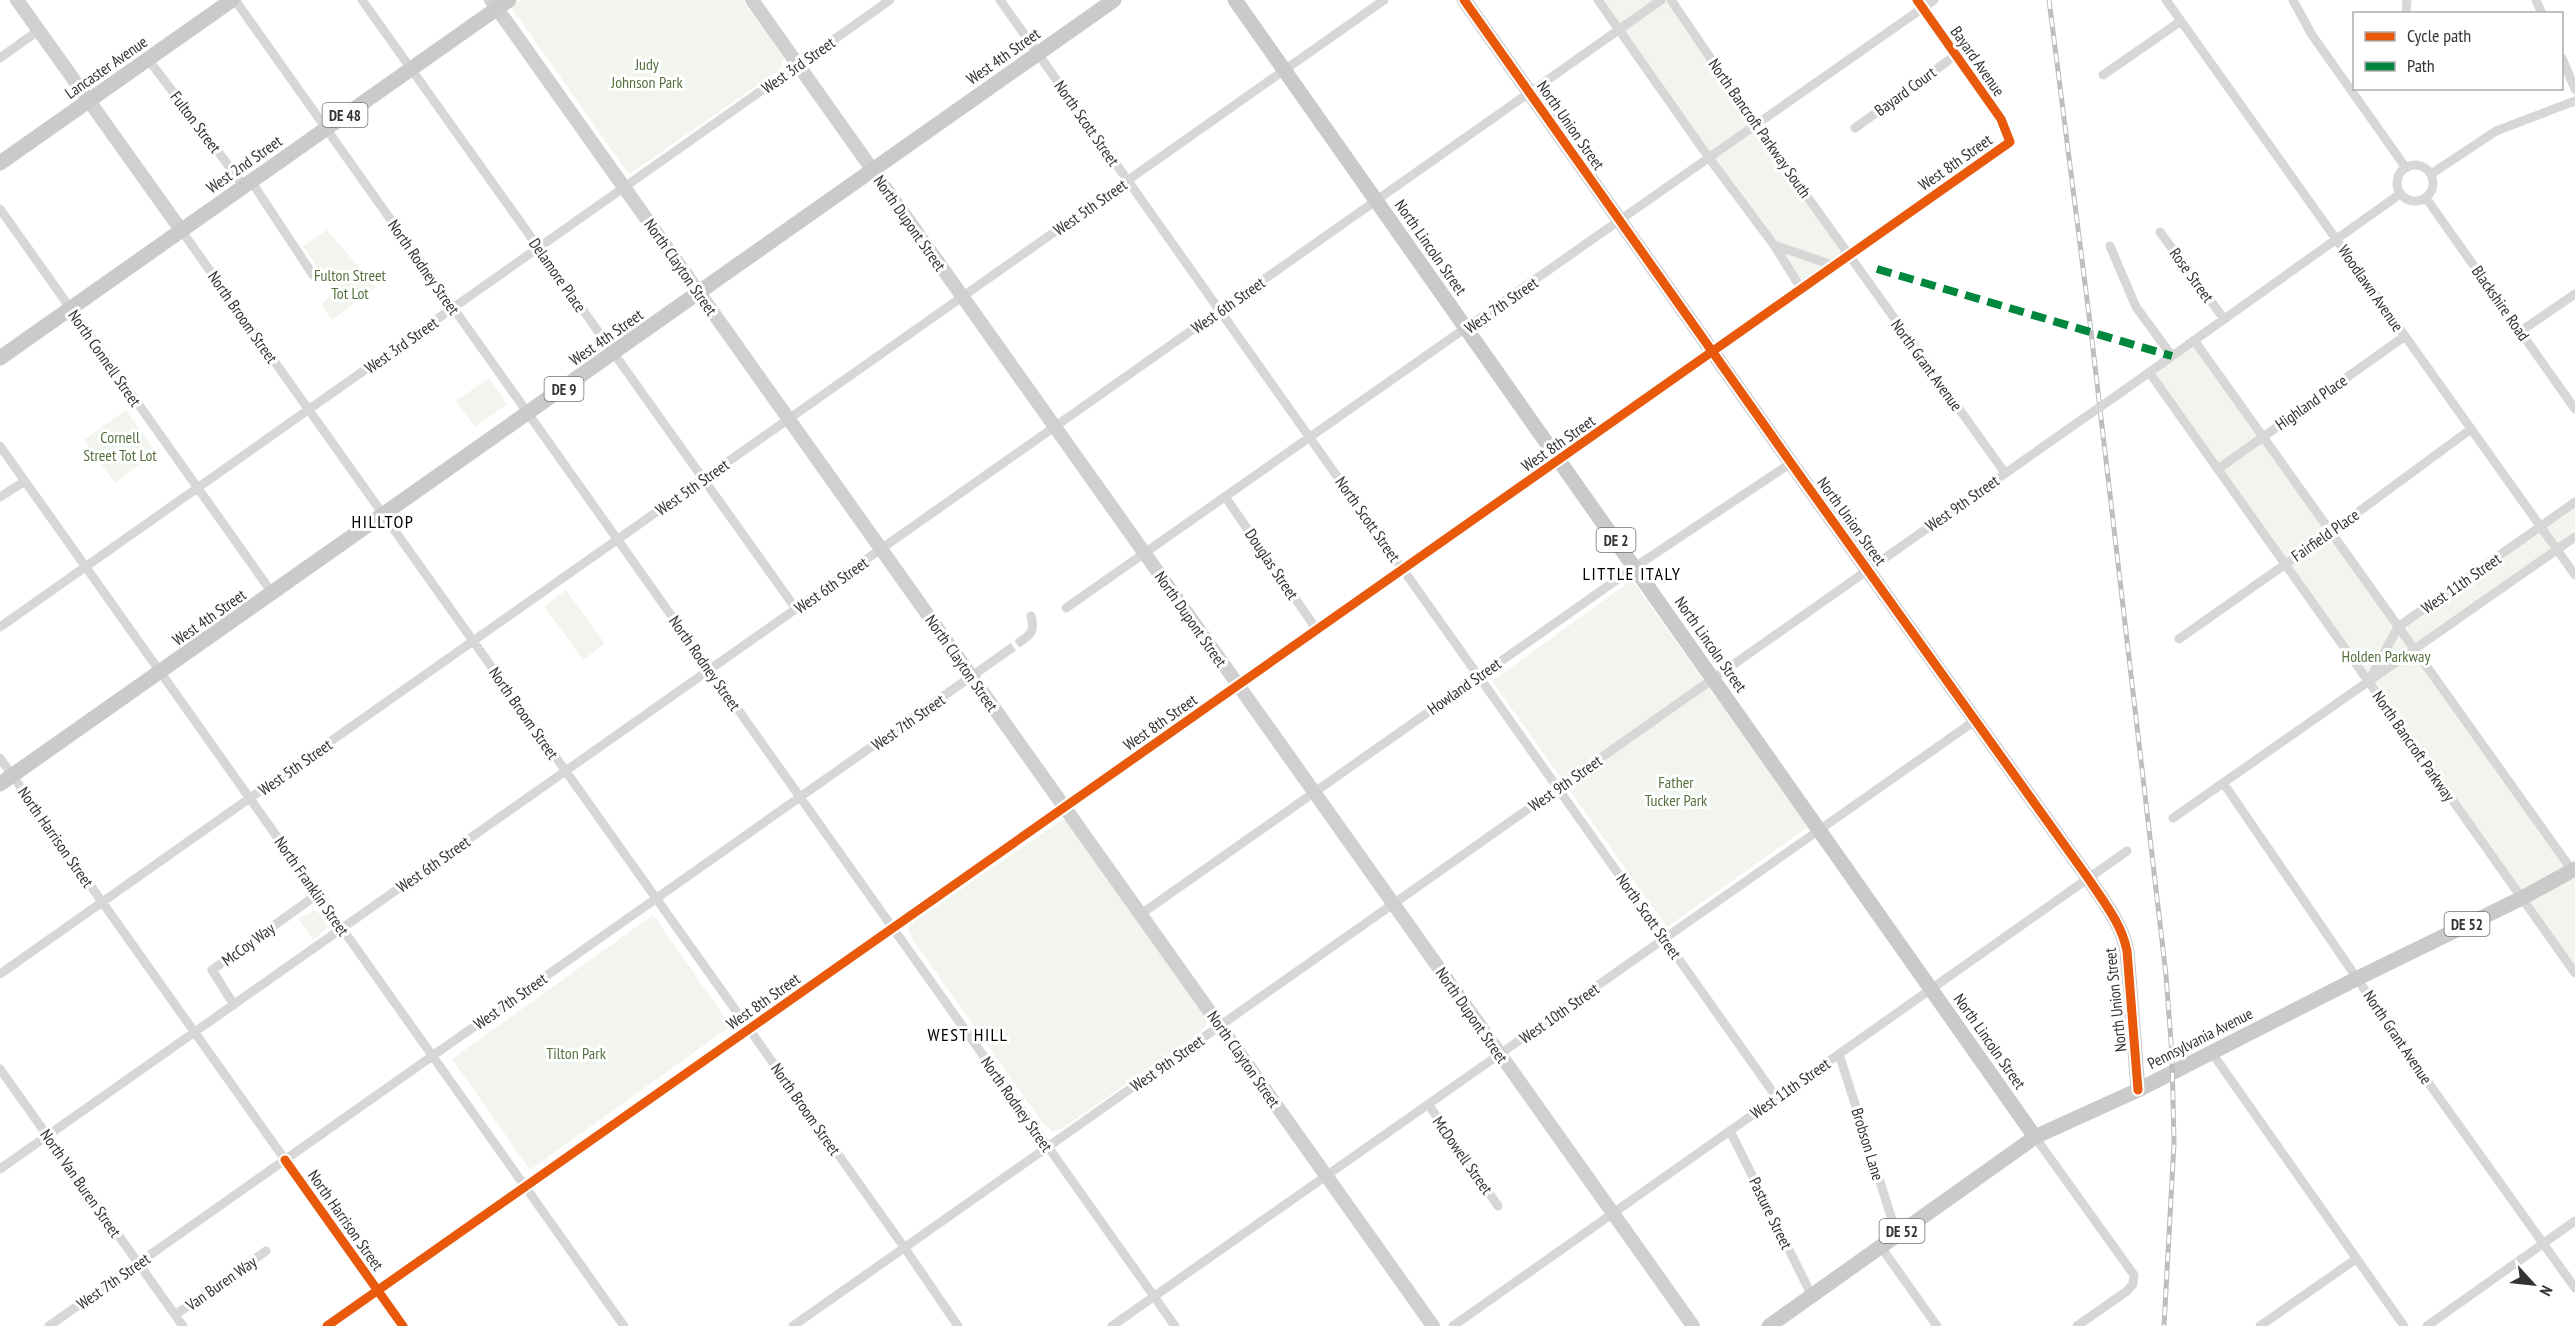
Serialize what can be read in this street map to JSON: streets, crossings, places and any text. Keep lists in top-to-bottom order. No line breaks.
{"streets":{"main road":["West 4th Street","Lancaster Avenue","DE 48","North Union Street","West 2nd Street","North Lincoln Street","DE 9","DE 2","DE 52","Pennsylvania Avenue"],"street":["Bayard Avenue","West 3rd Street","Bayard Court","Fulton Street","North Scott Street","North Bancroft Parkway South","West 8th Street","West 5th Street","North Dupont Street","North Rodney Street","North Clayton Street","Delamore Place","Rose Street","Woodlawn Avenue","Blackshire Road","West 6th Street","West 7th Street","North Broom Street","North Connell Street","North Grant Avenue","Highland Place","West 9th Street","Fairfield Place","Douglas Street","West 11th Street","Howland Street","North Bancroft Parkway","North Harrison Street","North Franklin Street","McCoy Way","West 10th Street","Brobson Lane","McDowell Street","North Van Buren Street","Pasture Street","Van Buren Way"]},"crossings":[["West 4th Street","North Scott Street"],["West 4th Street","North Dupont Street"],["West 4th Street","North Rodney Street"],["West 4th Street","North Clayton Street"],["West 4th Street","Delamore Place"],["West 4th Street","North Broom Street"],["West 4th Street","North Connell Street"],["West 4th Street","North Harrison Street"],["West 4th Street","North Franklin Street"],["Bayard Avenue","Bayard Court"],["Bayard Avenue","West 8th Street"],["Bayard Avenue","West 7th Street"],["West 3rd Street","North Dupont Street"],["West 3rd Street","North Rodney Street"],["West 3rd Street","North Clayton Street"],["West 3rd Street","Delamore Place"],["West 3rd Street","North Broom Street"],["West 3rd Street","North Connell Street"],["West 3rd Street","North Franklin Street"],["Lancaster Avenue","Fulton Street"],["Lancaster Avenue","North Rodney Street"],["Lancaster Avenue","North Broom Street"],["Fulton Street","West 2nd Street"],["North Scott Street","West 8th Street"],["North Scott Street","West 5th Street"],["North Scott Street","West 6th Street"],["North Scott Street","West 7th Street"],["North Scott Street","West 9th Street"],["North Scott Street","West 11th Street"],["North Scott Street","Howland Street"],["North Scott Street","West 10th Street"],["North Union Street","West 8th Street"],["North Union Street","West 6th Street"],["North Union Street","West 7th Street"],["North Union Street","West 9th Street"],["North Union Street","West 11th Street"],["North Union Street","Howland Street"],["North Union Street","West 10th Street"],["North Union Street","Pennsylvania Avenue"],["North Bancroft Parkway South","West 8th Street"],["North Bancroft Parkway South","West 7th Street"],["North Bancroft Parkway South","North Grant Avenue"],["West 8th Street","North Dupont Street"],["West 8th Street","North Lincoln Street"],["West 8th Street","North Rodney Street"],["West 8th Street","North Clayton Street"],["West 8th Street","North Broom Street"],["West 8th Street","North Grant Avenue"],["West 8th Street","Douglas Street"],["West 8th Street","North Harrison Street"],["West 8th Street","North Franklin Street"],["West 2nd Street","North Rodney Street"],["West 2nd Street","North Clayton Street"],["West 2nd Street","Delamore Place"],["West 2nd Street","North Broom Street"],["West 2nd Street","North Connell Street"],["West 5th Street","North Dupont Street"],["West 5th Street","North Lincoln Street"],["West 5th Street","North Rodney Street"],["West 5th Street","North Clayton Street"],["West 5th Street","Delamore Place"],["West 5th Street","North Broom Street"],["West 5th Street","North Harrison Street"],["West 5th Street","North Franklin Street"],["North Dupont Street","West 6th Street"],["North Dupont Street","West 7th Street"],["North Dupont Street","West 9th Street"],["North Dupont Street","West 11th Street"],["North Dupont Street","Howland Street"],["North Dupont Street","West 10th Street"],["North Lincoln Street","West 6th Street"],["North Lincoln Street","West 7th Street"],["North Lincoln Street","West 9th Street"],["North Lincoln Street","West 11th Street"],["North Lincoln Street","Howland Street"],["North Lincoln Street","West 10th Street"],["North Lincoln Street","Pennsylvania Avenue"],["North Rodney Street","West 6th Street"],["North Rodney Street","West 7th Street"],["North Rodney Street","West 9th Street"],["North Rodney Street","West 10th Street"],["North Clayton Street","West 6th Street"],["North Clayton Street","West 7th Street"],["North Clayton Street","West 9th Street"],["North Clayton Street","Howland Street"],["North Clayton Street","West 10th Street"],["Delamore Place","West 6th Street"],["Rose Street","West 9th Street"],["Woodlawn Avenue","Highland Place"],["Woodlawn Avenue","West 9th Street"],["Woodlawn Avenue","Fairfield Place"],["Woodlawn Avenue","West 11th Street"],["Blackshire Road","West 9th Street"],["West 6th Street","North Broom Street"],["West 6th Street","North Harrison Street"],["West 6th Street","North Franklin Street"],["West 6th Street","McCoy Way"],["West 6th Street","North Van Buren Street"],["West 7th Street","North Broom Street"],["West 7th Street","Douglas Street"],["West 7th Street","North Harrison Street"],["West 7th Street","North Franklin Street"],["West 7th Street","North Van Buren Street"],["North Broom Street","West 9th Street"],["North Grant Avenue","West 9th Street"],["North Grant Avenue","West 11th Street"],["North Grant Avenue","Pennsylvania Avenue"],["Highland Place","North Bancroft Parkway"],["West 9th Street","North Bancroft Parkway"],["Fairfield Place","North Bancroft Parkway"],["West 11th Street","North Bancroft Parkway"],["West 11th Street","Brobson Lane"],["West 11th Street","Pasture Street"],["North Bancroft Parkway","Pennsylvania Avenue"],["North Franklin Street","McCoy Way"],["West 10th Street","McDowell Street"],["Pennsylvania Avenue","Brobson Lane"],["Pennsylvania Avenue","Pasture Street"],["North Van Buren Street","Van Buren Way"]],"districts":["HILLTOP","LITTLE ITALY","WEST HILL"],"parks":["Judy Johnson Park","Fulton Street Tot Lot","Cornell Street Tot Lot","Holden Parkway","Father Tucker Park","Tilton Park"],"legend":["Cycle path","Path"],"north":"bottom right"}
